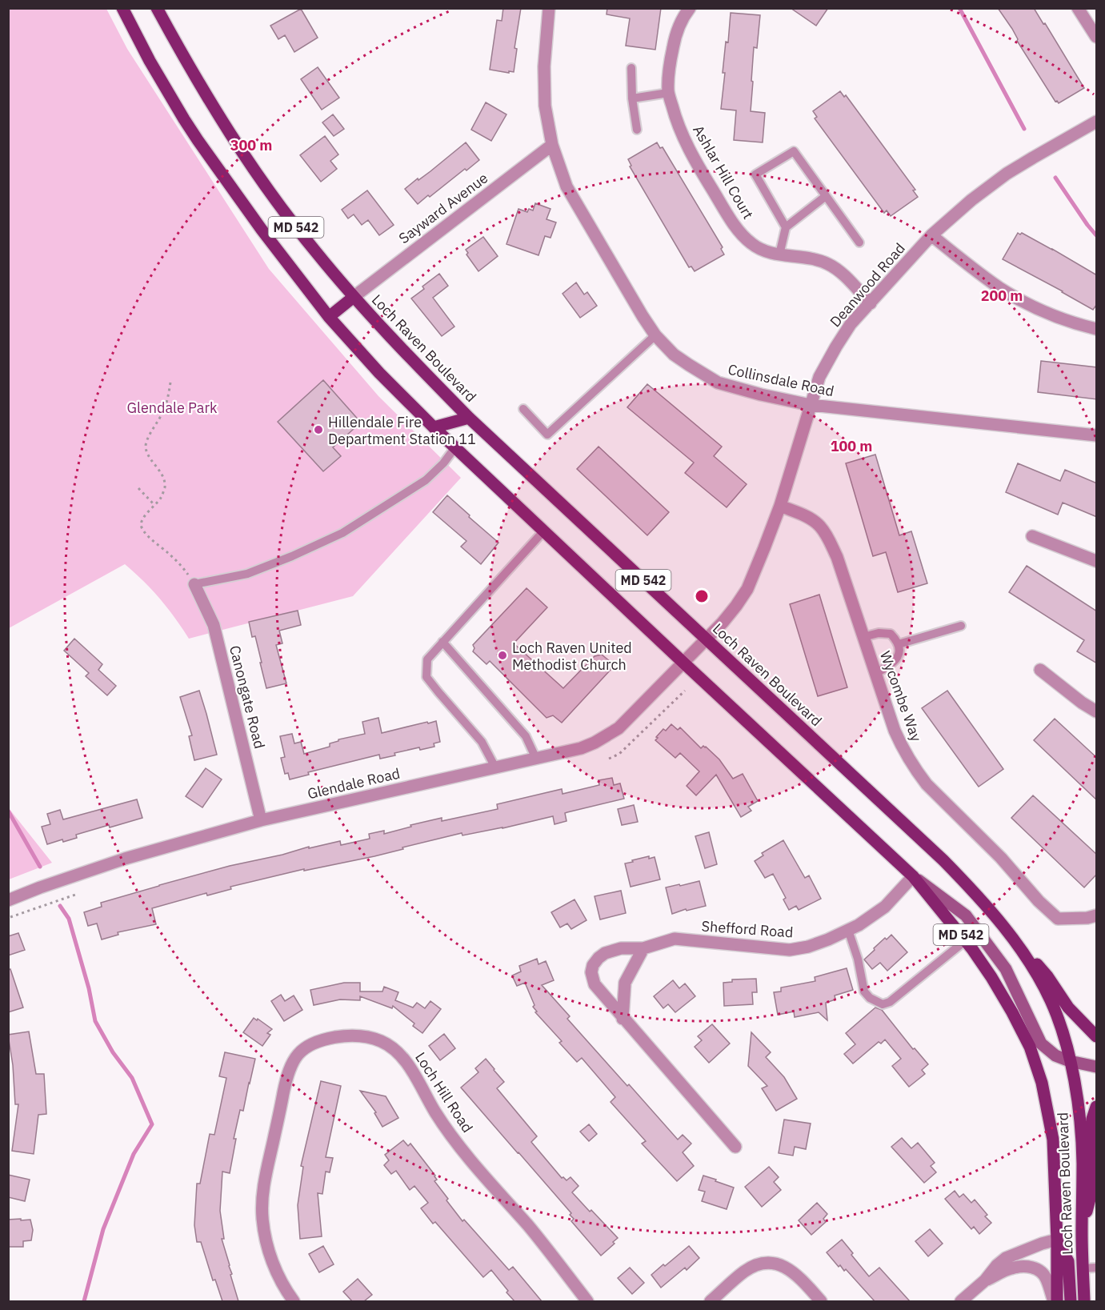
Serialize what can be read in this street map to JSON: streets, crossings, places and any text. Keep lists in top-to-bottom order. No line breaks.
{"streets":{"main road":["MD 542","Loch Raven Boulevard"],"street":["Ashlar Hill Court","Sayward Avenue","Deanwood Road","Collinsdale Road","Wycombe Way","Canongate Road","Glendale Road","Shefford Road","Loch Hill Road"]},"crossings":[["Ashlar Hill Court","Deanwood Road"],["Sayward Avenue","Loch Raven Boulevard"],["Sayward Avenue","Collinsdale Road"],["Deanwood Road","Loch Raven Boulevard"],["Deanwood Road","Collinsdale Road"],["Deanwood Road","Wycombe Way"],["Deanwood Road","Glendale Road"],["Loch Raven Boulevard","Glendale Road"],["Loch Raven Boulevard","Shefford Road"],["Canongate Road","Glendale Road"]],"parks":["Glendale Park"],"places":["Hillendale Fire Department Station 11","Loch Raven United Methodist Church"],"rings":["300 m","200 m","100 m"]}
